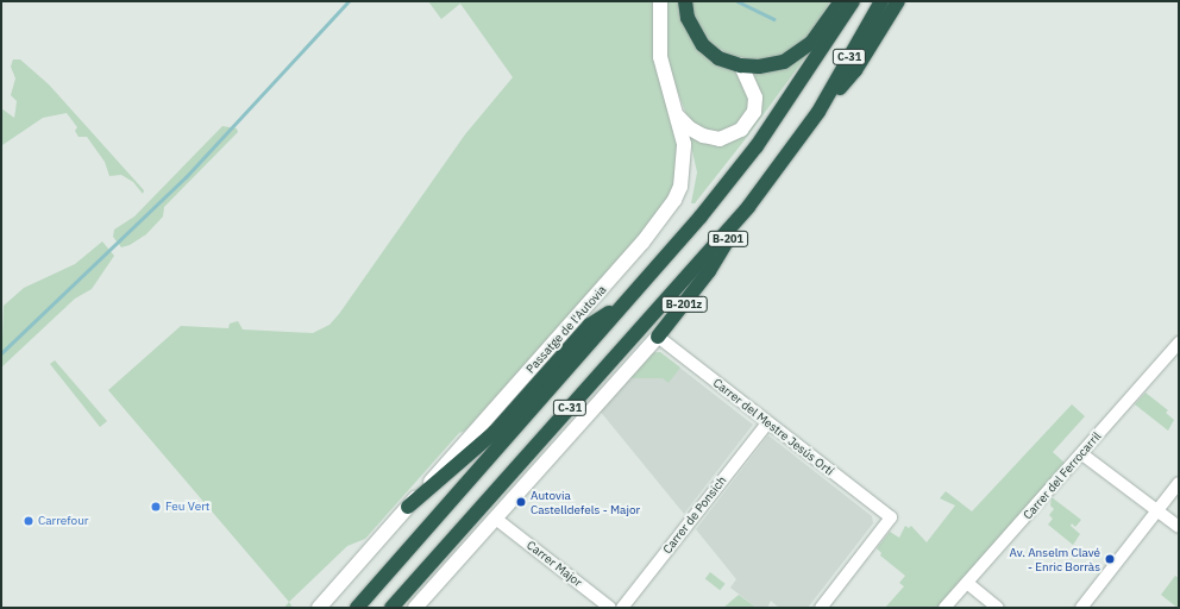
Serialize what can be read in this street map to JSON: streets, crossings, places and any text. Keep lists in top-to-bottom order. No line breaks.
{"streets":{"highway":["C-31","B-201","B-201z"],"street":["Passatge de l'Autovia","Carrer del Mestre Jesús Ortí","Carrer del Ferrocarril","Carrer de Ponsich","Carrer Major"]},"crossings":[["C-31","B-201"],["B-201","B-201z"],["B-201z","Carrer del Mestre Jesús Ortí"],["B-201z","Carrer Major"],["Carrer del Mestre Jesús Ortí","Carrer de Ponsich"]],"places":["Autovia Castelldefels - Major","Feu Vert","Carrefour","Av. Anselm Clavé - Enric Borràs"]}
